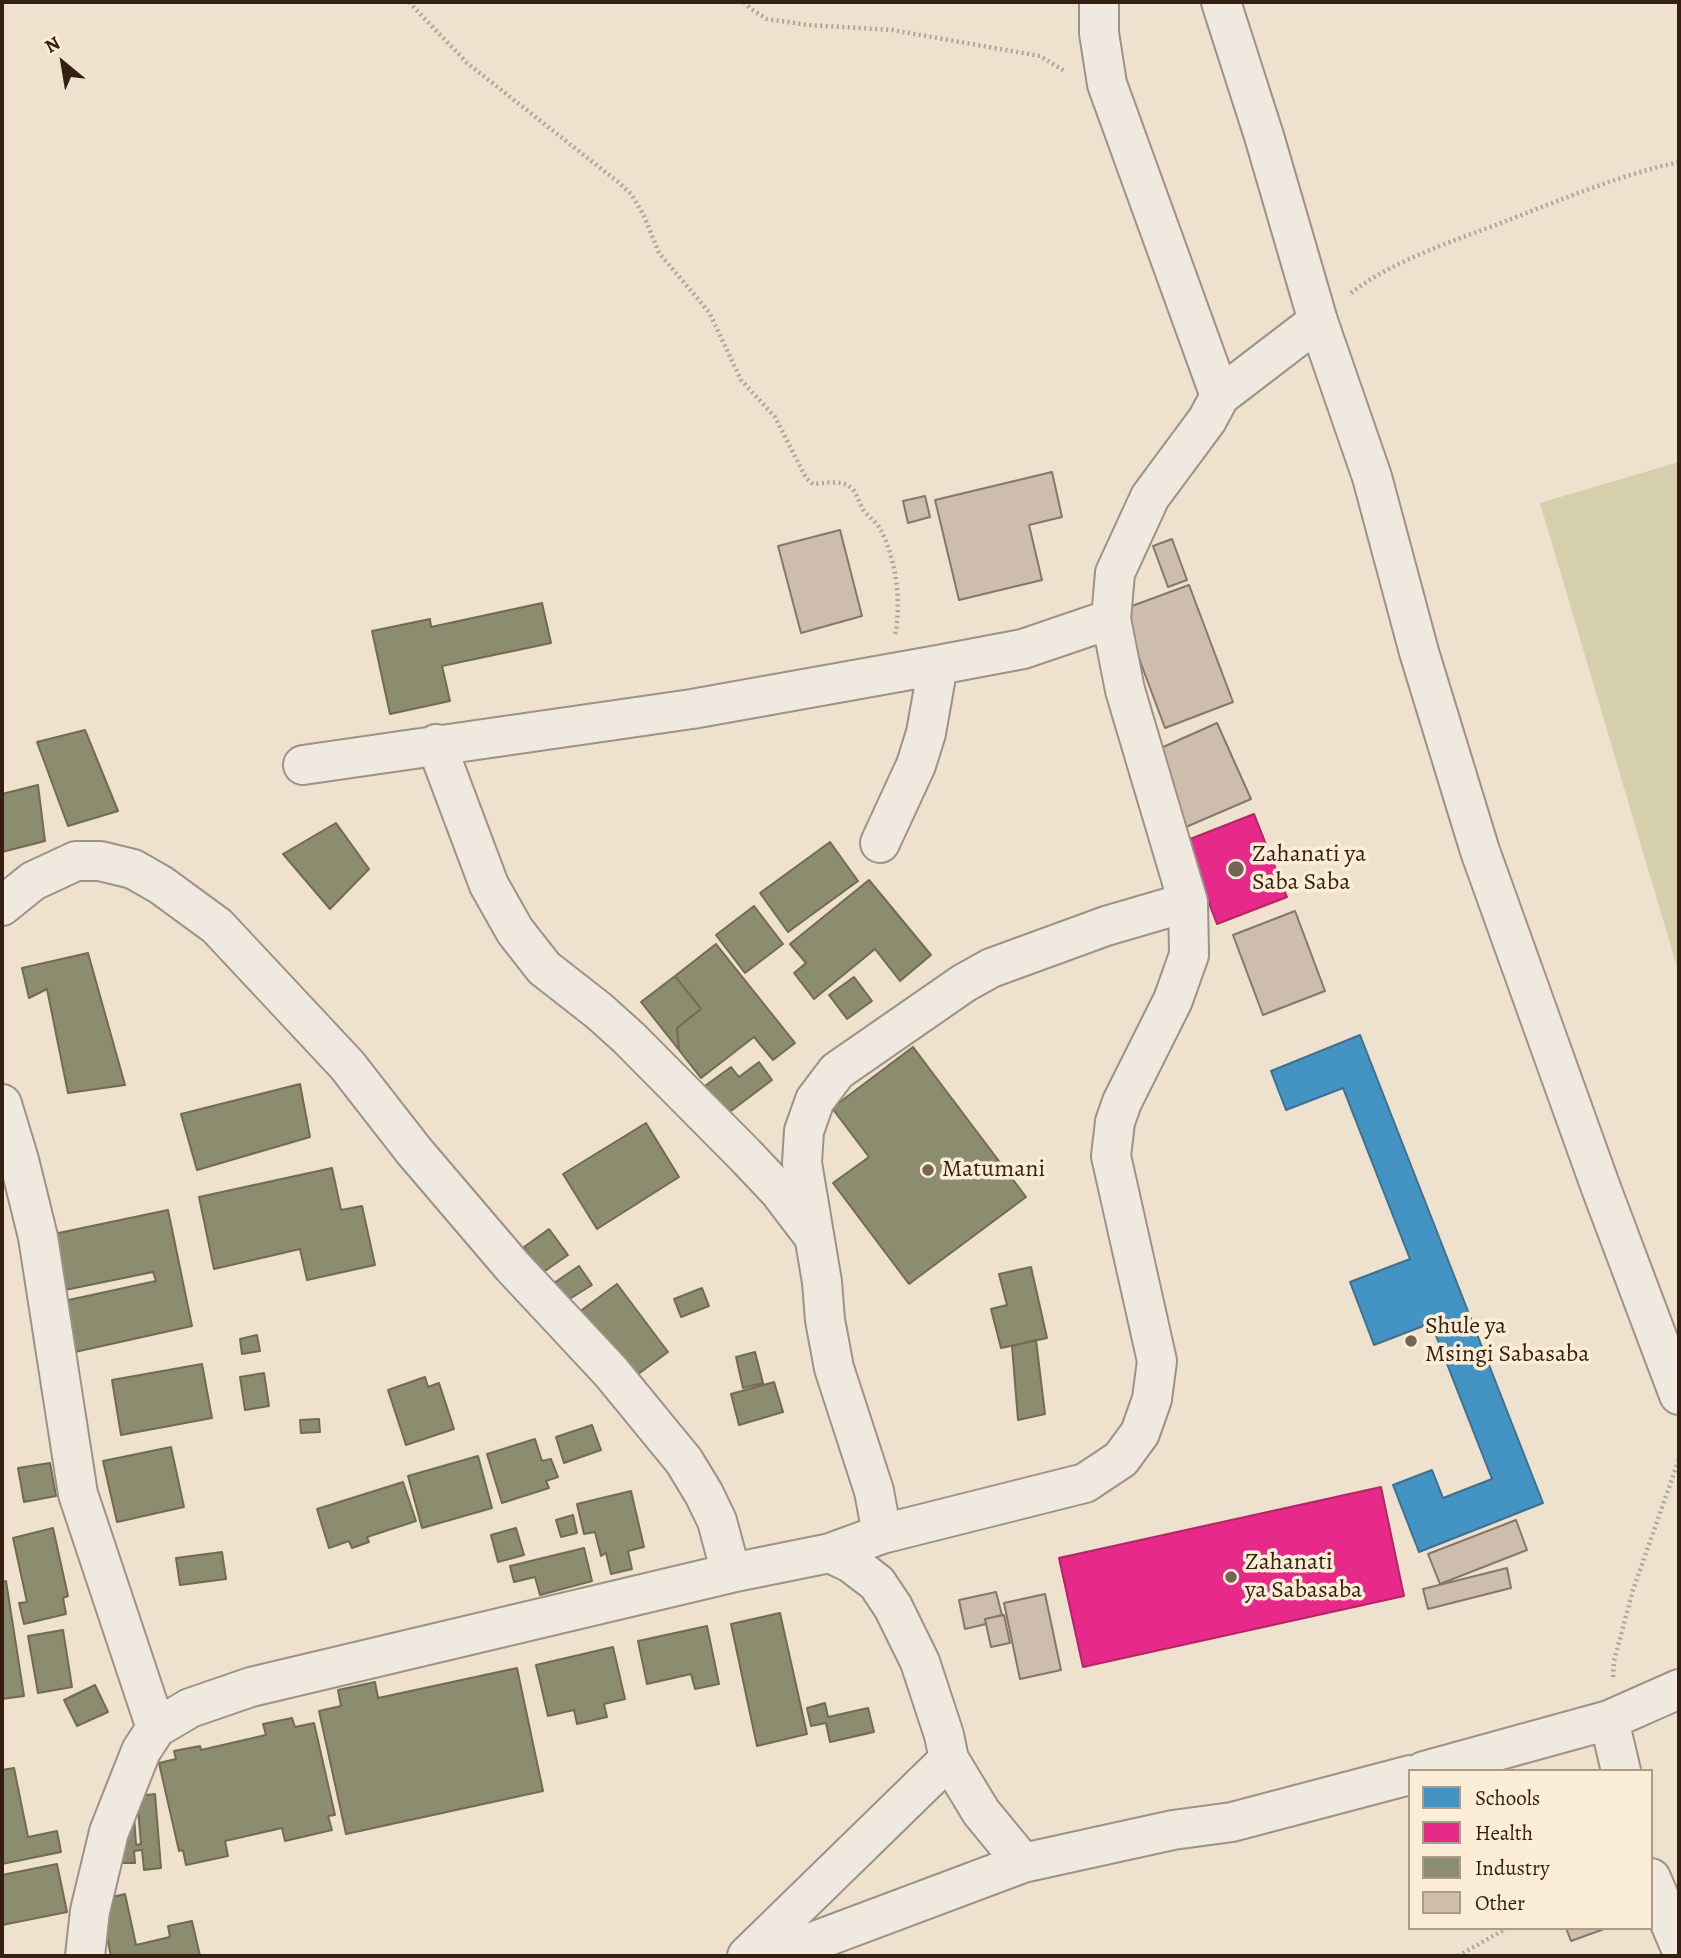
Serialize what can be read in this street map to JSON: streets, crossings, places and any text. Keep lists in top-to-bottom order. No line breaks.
{"places":["Zahanati ya Saba Saba","Matumani","Shule ya Msingi Sabasaba","Zahanati ya Sabasaba"],"legend":["Schools","Health","Industry","Other"],"north":"top left"}
